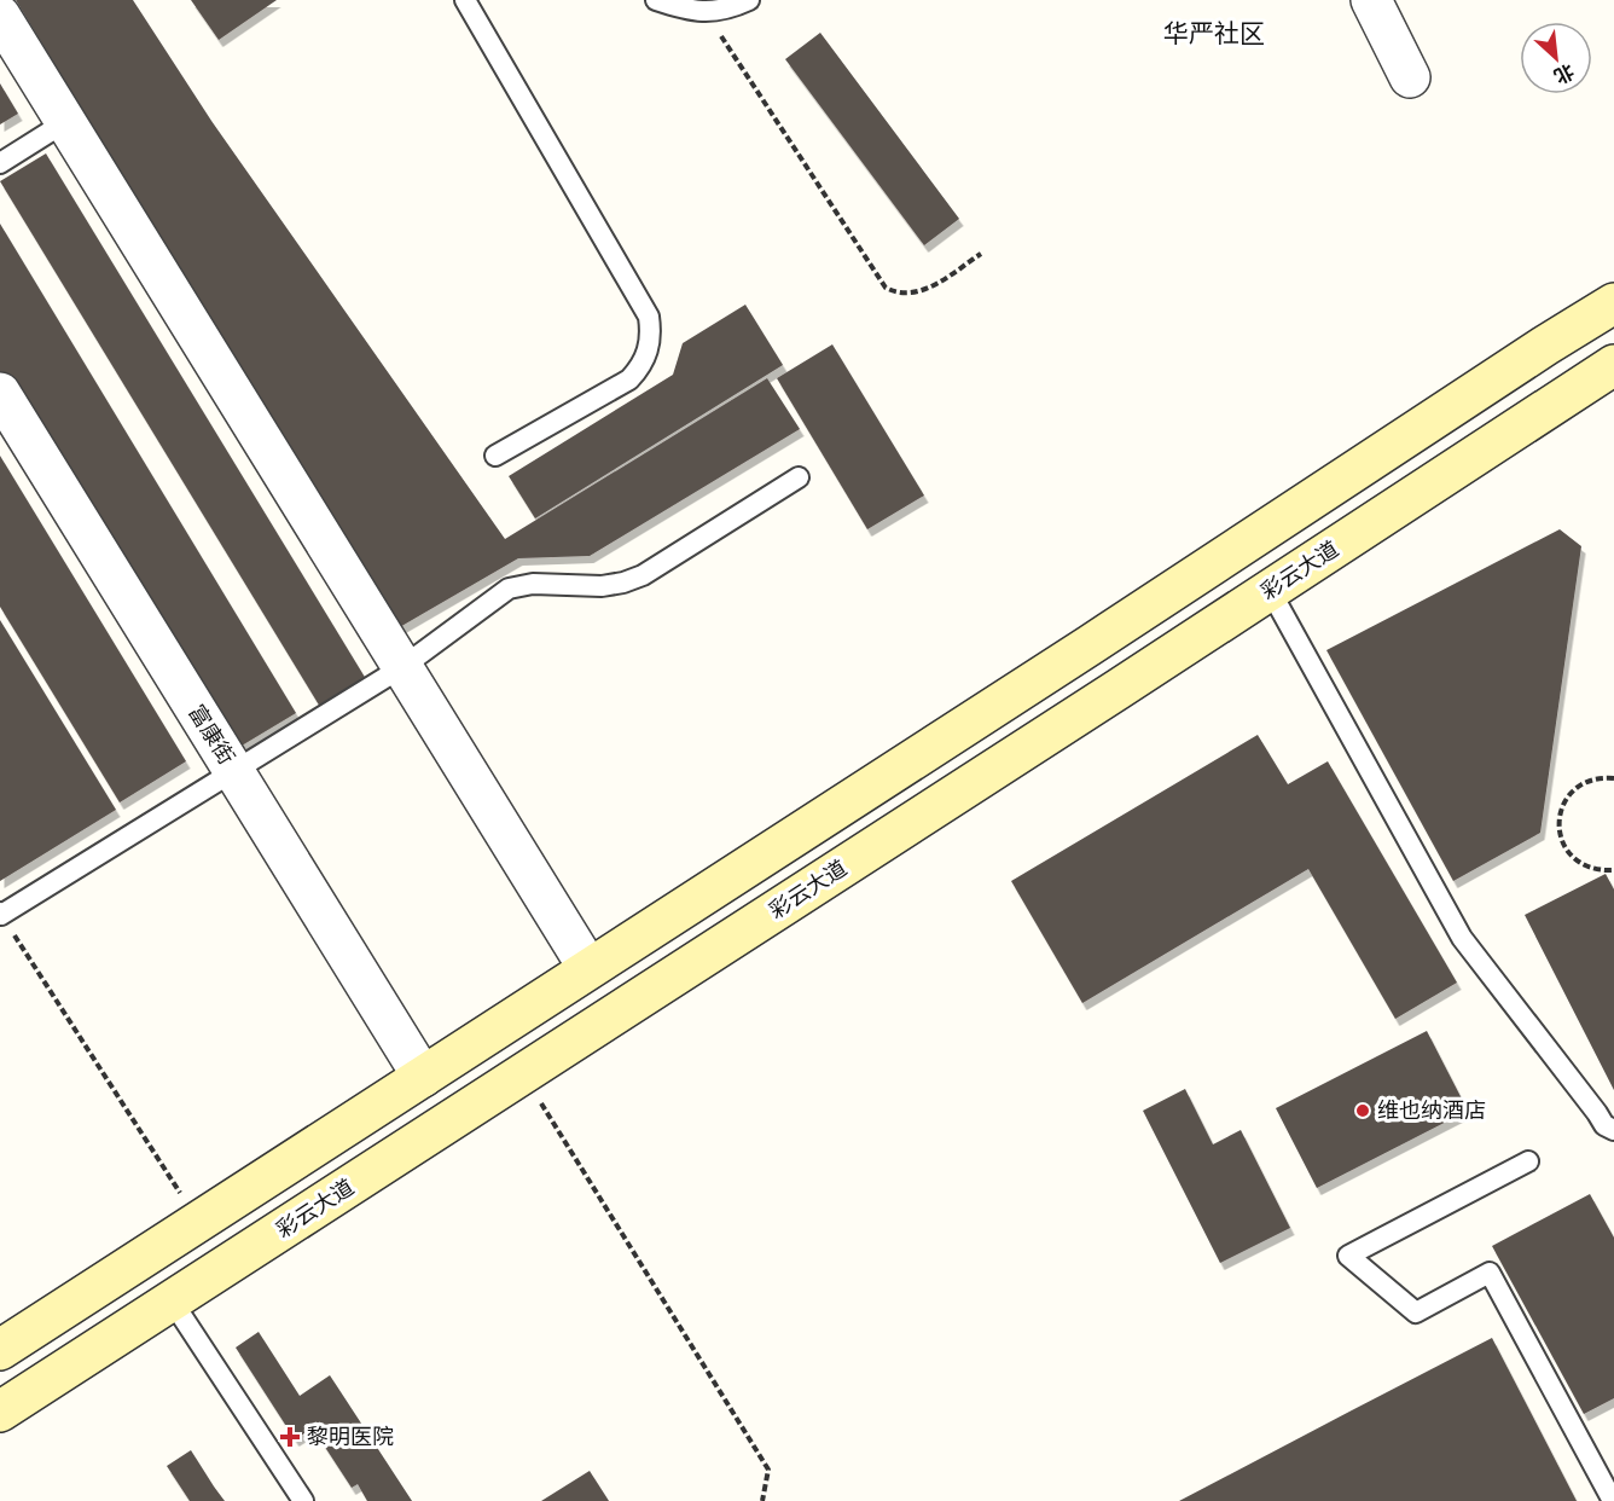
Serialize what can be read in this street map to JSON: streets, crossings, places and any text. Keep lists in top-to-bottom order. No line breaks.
{"streets":{"main road":["彩云大道"],"street":["富康街"]},"districts":["华严社区"],"places":{"other":["维也纳酒店"],"health":["黎明医院"]},"north":"bottom right"}
